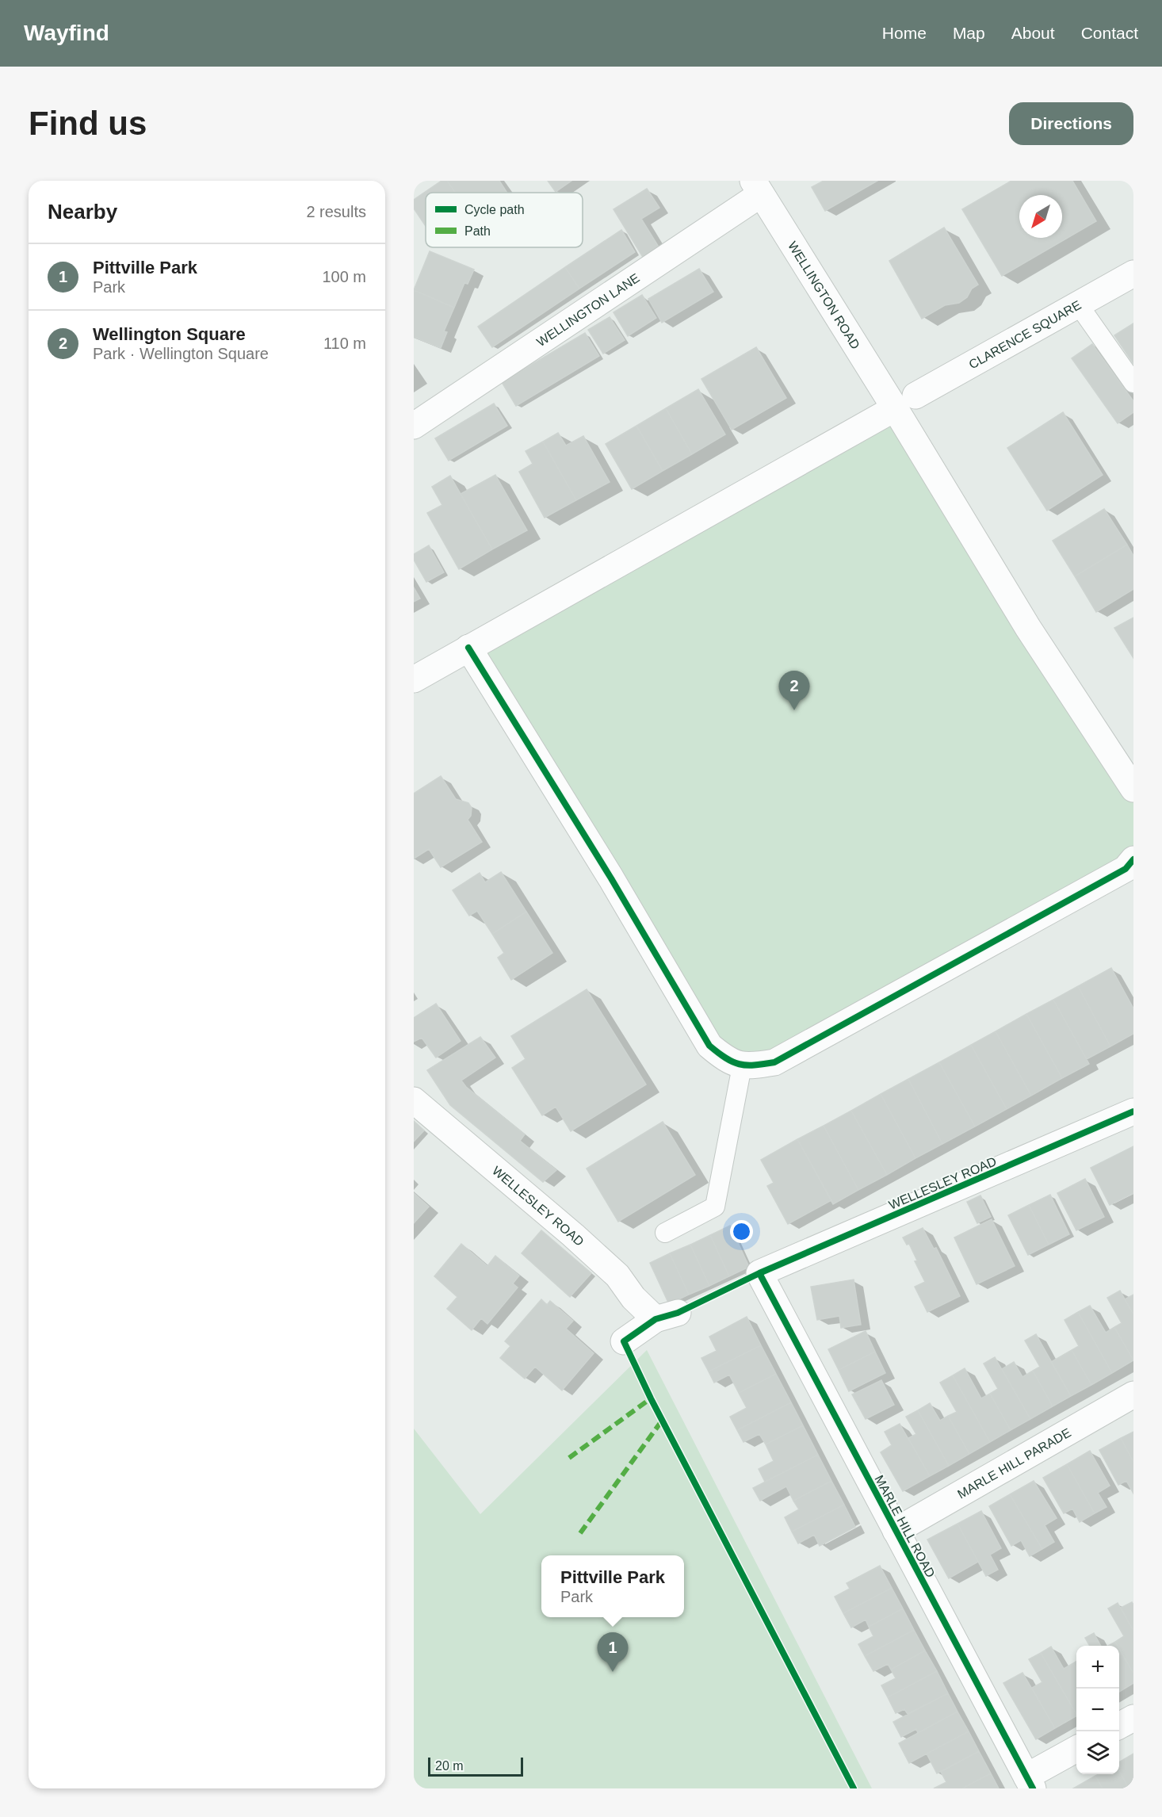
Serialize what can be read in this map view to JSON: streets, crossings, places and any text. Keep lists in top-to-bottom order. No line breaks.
{"streets":{"street":["WELLINGTON ROAD","WELLINGTON LANE","CLARENCE SQUARE","WELLESLEY ROAD","MARLE HILL PARADE","MARLE HILL ROAD"]},"crossings":[["WELLINGTON ROAD","WELLINGTON LANE"],["WELLINGTON ROAD","CLARENCE SQUARE"],["WELLESLEY ROAD","MARLE HILL ROAD"],["MARLE HILL PARADE","MARLE HILL ROAD"]],"legend":["Cycle path","Path"],"scale_bar":"20 m","north":"bottom left","page":{"header":"Wayfind","nav":["Home","Map","About","Contact"],"buttons":"Directions","title":"Find us","heading":["Nearby","2 results"],"list":[{"mark":"1","name":"Pittville Park","note":"Park","value":"100 m"},{"mark":"2","name":"Wellington Square","note":"Park · Wellington Square","value":"110 m"}],"pins":["2","1"],"popup":["Pittville Park","Park"],"map_buttons":["+","−"],"scale":"20 m"}}
